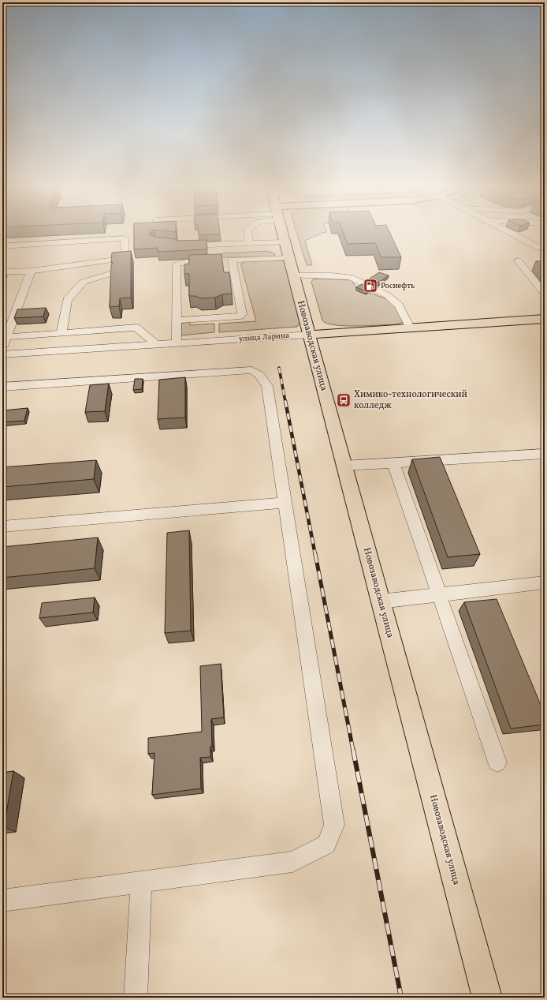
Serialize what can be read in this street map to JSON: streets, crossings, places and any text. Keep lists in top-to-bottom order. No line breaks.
{"streets":{"main road":["улица Ларина","Новозаводская улица"]},"crossings":[["улица Ларина","Новозаводская улица"]],"places":{"fuel station":["Роснефть"],"bus stop":["Химико-технологический колледж"]}}
